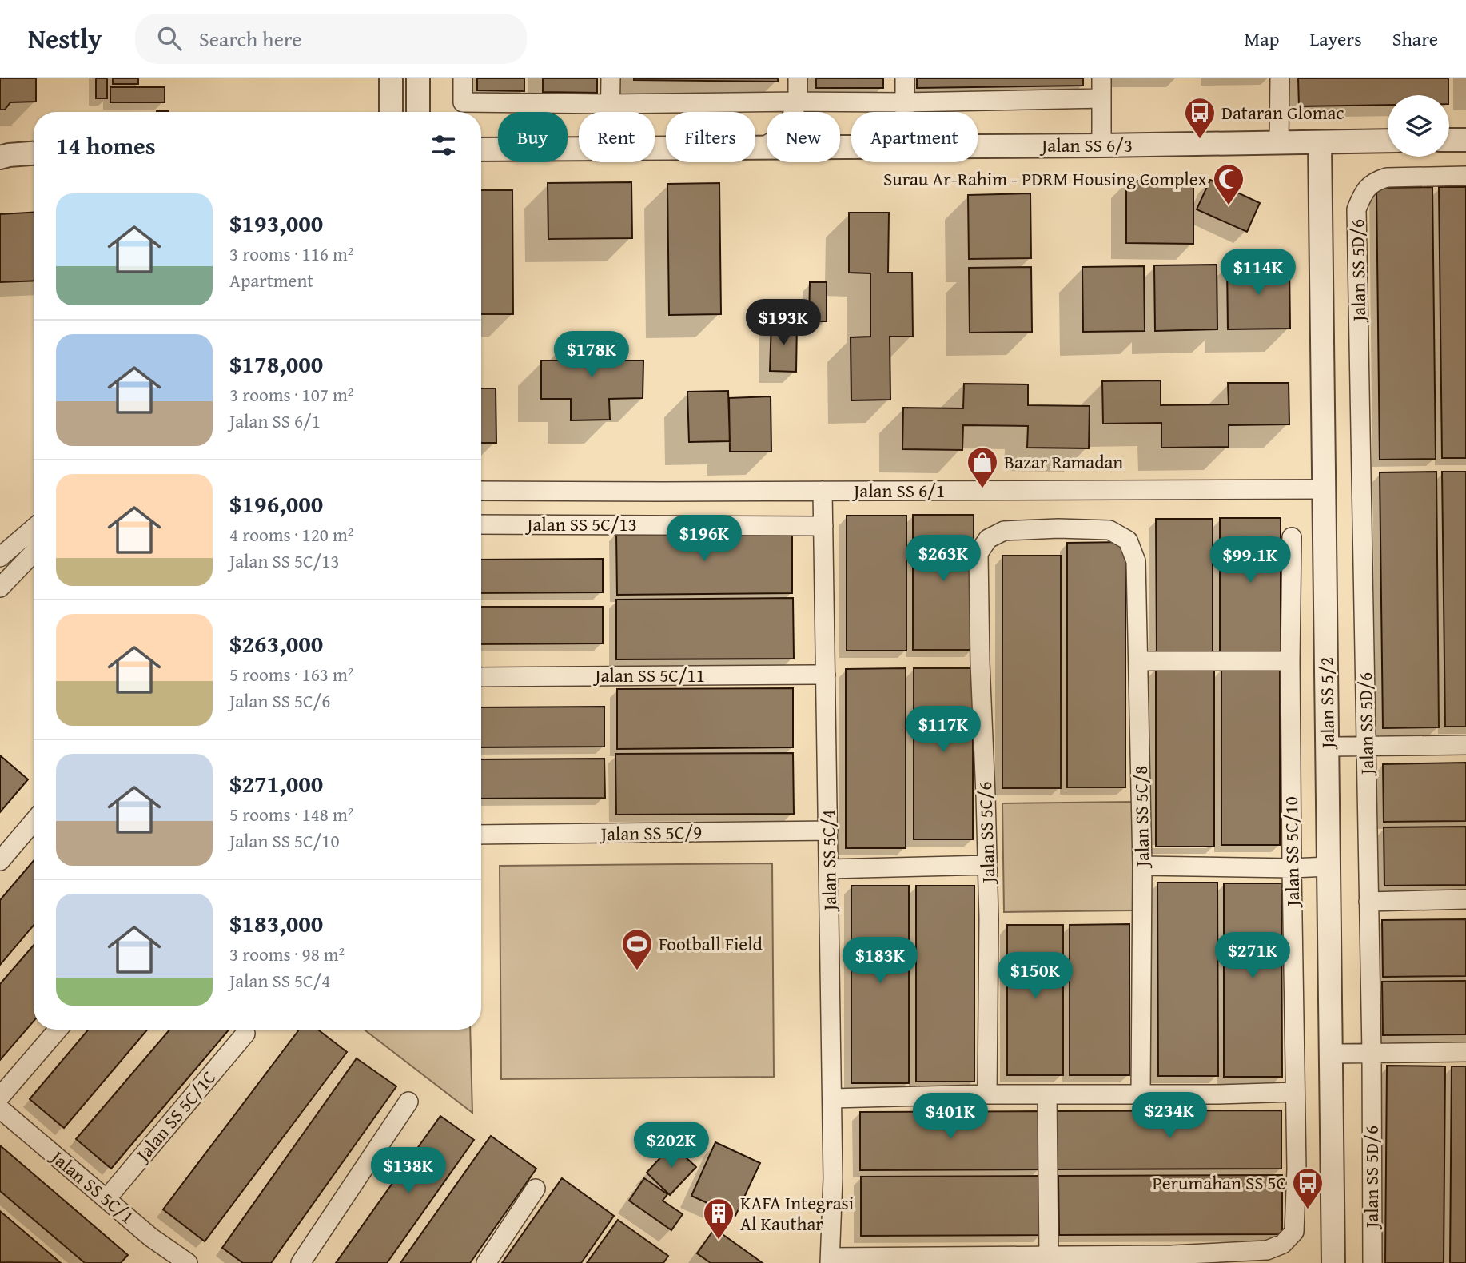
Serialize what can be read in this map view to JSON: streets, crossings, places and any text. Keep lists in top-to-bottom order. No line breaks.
{"streets":{"street":["Jalan SS 6/3","Jalan SS 5D/6","Jalan SS 6/1","Jalan SS 5C/13","Jalan SS 5C/11","Jalan SS 5/2","Jalan SS 5C/8","Jalan SS 5C/6","Jalan SS 5C/9","Jalan SS 5C/10","Jalan SS 5C/4","Jalan SS 5C/1C","Jalan SS 5C/1"]},"crossings":[["Jalan SS 6/3","Jalan SS 5/2"],["Jalan SS 6/1","Jalan SS 5/2"],["Jalan SS 6/1","Jalan SS 5C/4"],["Jalan SS 5C/13","Jalan SS 5C/4"],["Jalan SS 5C/11","Jalan SS 5C/4"],["Jalan SS 5C/8","Jalan SS 5C/6"],["Jalan SS 5C/9","Jalan SS 5C/4"],["Jalan SS 5C/1C","Jalan SS 5C/1"]],"places":{"bus stop":["Dataran Glomac","Perumahan SS 5C"],"mosque":["Surau Ar-Rahim - PDRM Housing Complex"],"shop":["Bazar Ramadan"],"sports":["Football Field"],"building":["KAFA Integrasi Al Kauthar"]},"page":{"header":"Nestly","search":"Search here","nav":["Map","Layers","Share"],"chip":["Buy","Rent","Filters","New","Apartment"],"heading":"14 homes","list":[{"name":"$193,000","note":"3 rooms · 116 m² · Apartment"},{"name":"$178,000","note":"3 rooms · 107 m² · Jalan SS 6/1"},{"name":"$196,000","note":"4 rooms · 120 m² · Jalan SS 5C/13"},{"name":"$263,000","note":"5 rooms · 163 m² · Jalan SS 5C/6"},{"name":"$271,000","note":"5 rooms · 148 m² · Jalan SS 5C/10"},{"name":"$183,000","note":"3 rooms · 98 m² · Jalan SS 5C/4"}],"price":["$114K","$193K","$178K","$196K","$263K","$99.1K","$117K","$271K","$183K","$150K","$234K","$401K","$202K","$138K"]}}
